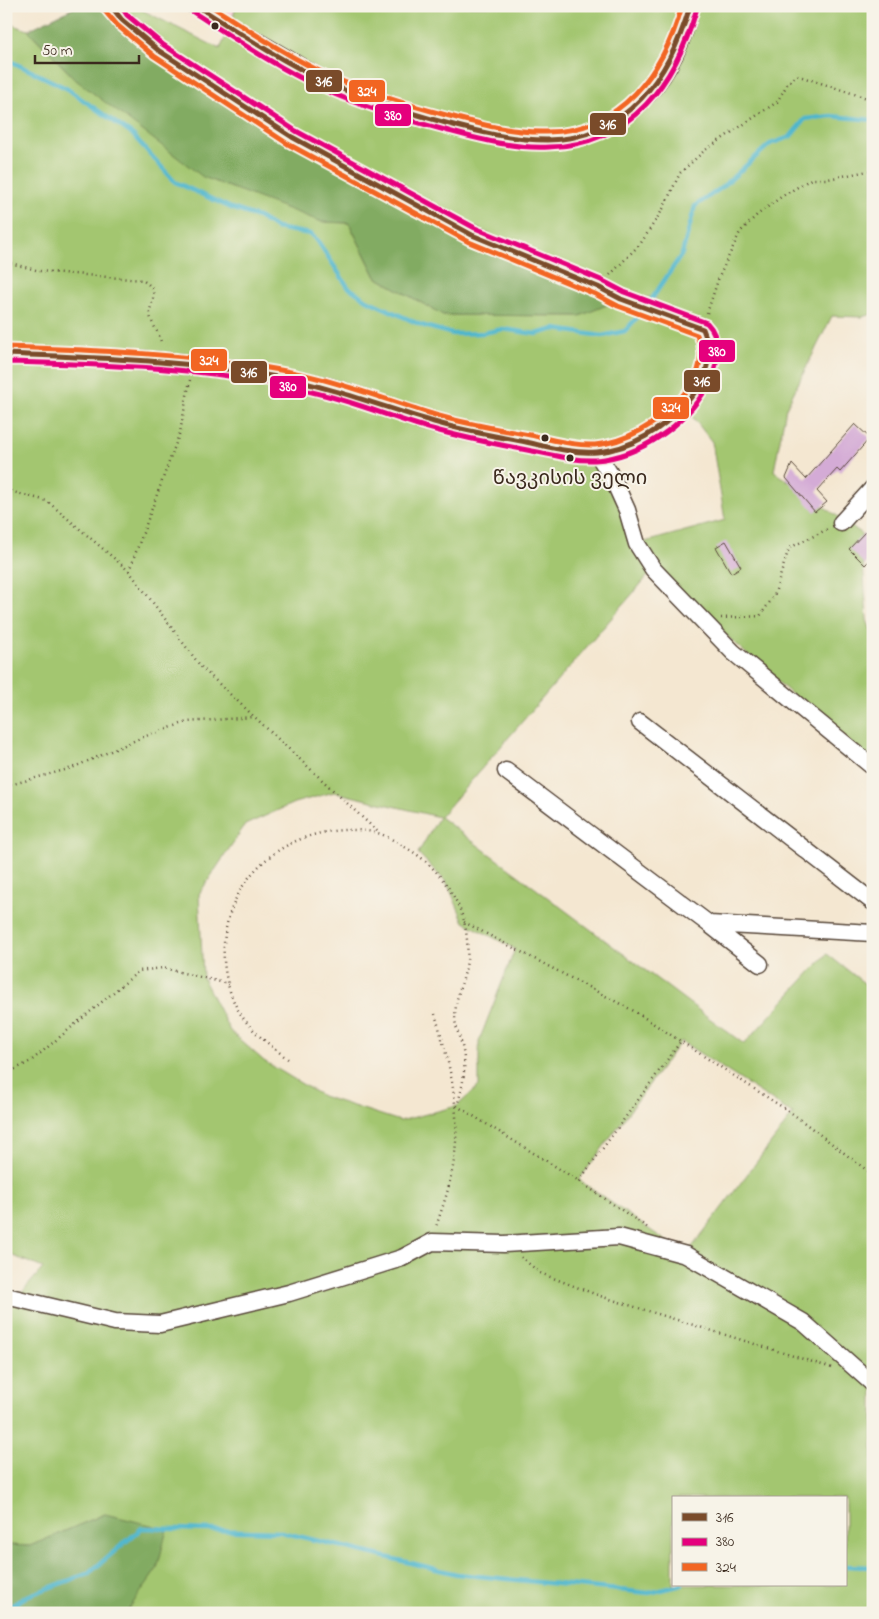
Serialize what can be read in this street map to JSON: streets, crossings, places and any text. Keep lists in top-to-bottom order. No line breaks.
{"places":["წავკისის ველი"],"lines":["transit line 316","transit line 380","transit line 324"],"legend":["316","380","324"],"scale_bar":"50 m"}
